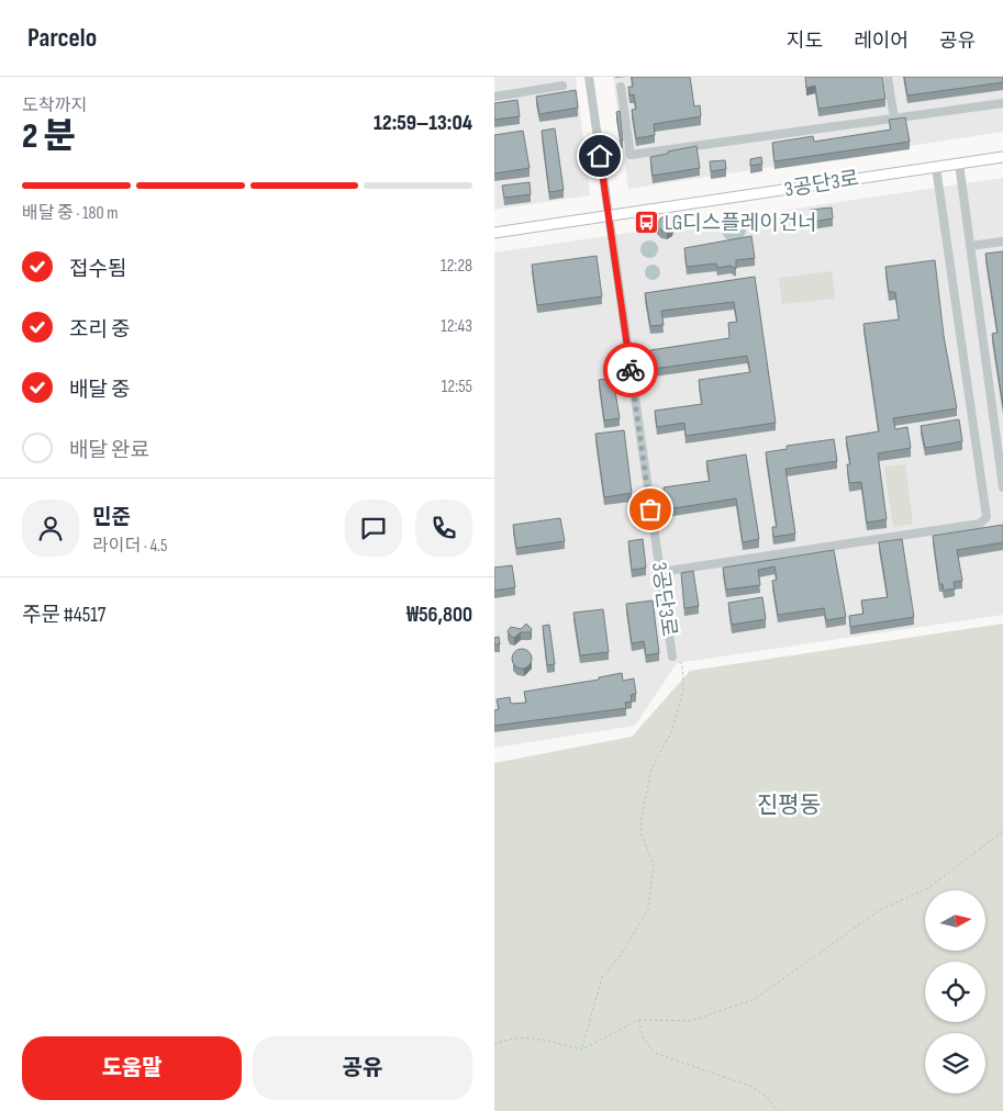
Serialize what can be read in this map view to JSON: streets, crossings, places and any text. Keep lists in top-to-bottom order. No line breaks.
{"streets":{"main road":["3공단3로"]},"districts":["진평동"],"places":{"bus stop":["LG디스플레이건너"]},"north":"right","page":{"header":"Parcelo","nav":["지도","레이어","공유"],"heading":["2 분","도착까지","12:59–13:04"],"panel":["민준","라이더 · 4.5","주문 #4517","₩56,800"],"bar":"배달 중 · 180 m","list":[["접수됨","12:28"],["조리 중","12:43"],["배달 중","12:55"],"배달 완료"],"buttons":["도움말","공유"]}}
